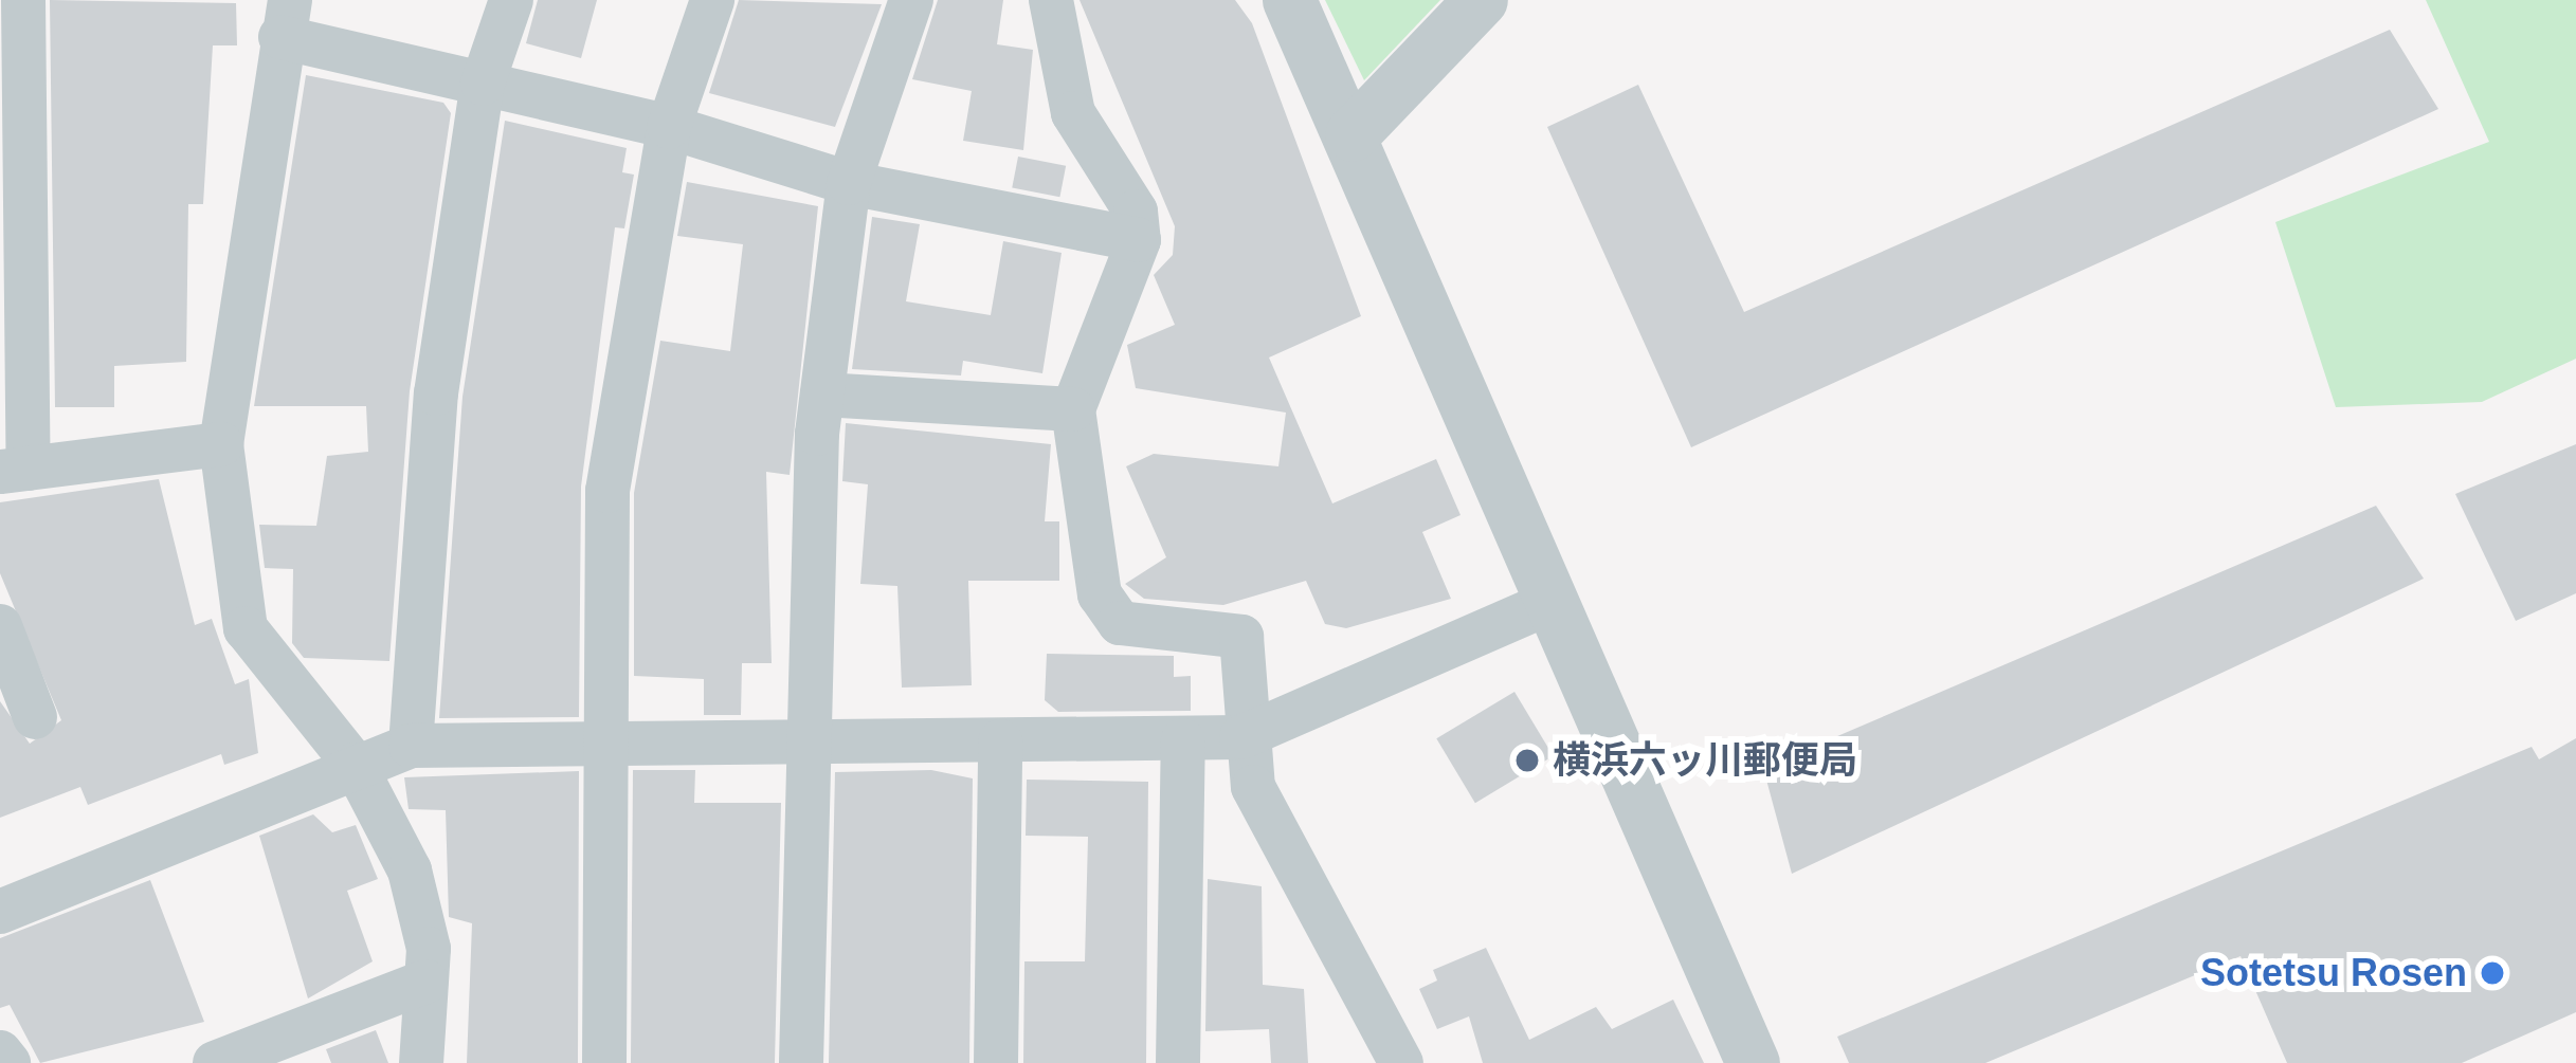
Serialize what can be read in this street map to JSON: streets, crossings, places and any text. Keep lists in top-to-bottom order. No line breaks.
{"places":["横浜六ッ川郵便局","Sotetsu Rosen"]}
